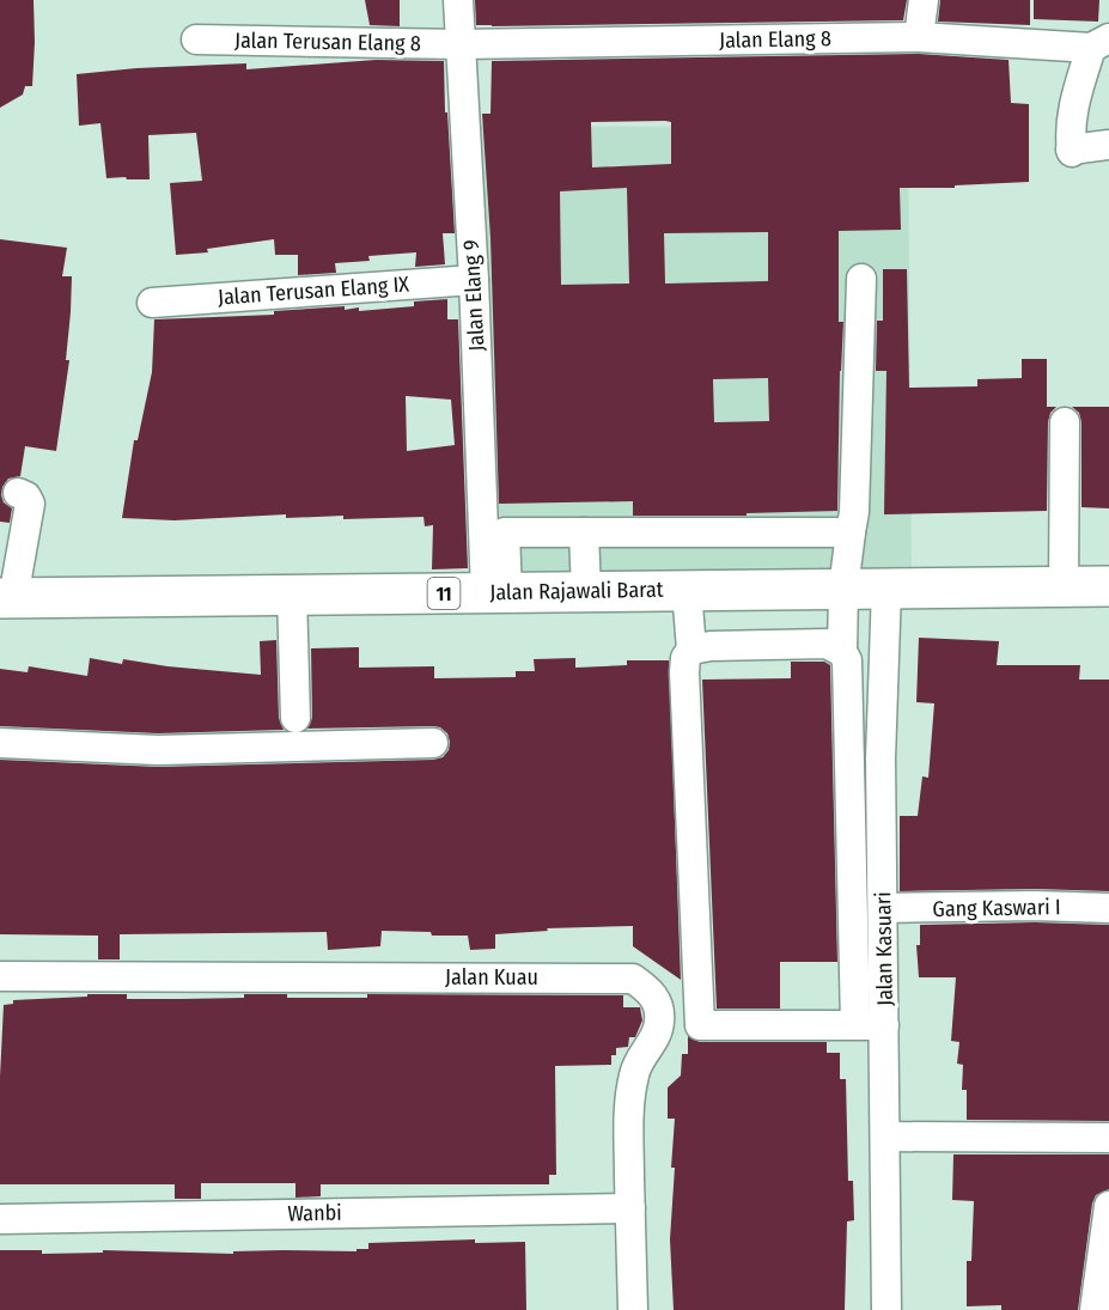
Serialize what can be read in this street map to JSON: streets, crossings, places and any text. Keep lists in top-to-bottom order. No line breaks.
{"streets":{"highway":["Jalan Rajawali Barat","11"],"street":["Jalan Elang 8","Jalan Terusan Elang 8","Jalan Terusan Elang IX","Jalan Elang 9","Gang Kaswari I","Jalan Kasuari","Jalan Kuau","Wanbi"]},"crossings":[["Jalan Elang 8","Jalan Terusan Elang 8"],["Jalan Elang 8","Jalan Elang 9"],["Jalan Terusan Elang 8","Jalan Elang 9"],["Jalan Terusan Elang IX","Jalan Elang 9"],["Jalan Elang 9","Jalan Rajawali Barat"],["Jalan Rajawali Barat","Jalan Kasuari"],["Gang Kaswari I","Jalan Kasuari"],["Jalan Kuau","Wanbi"]]}
